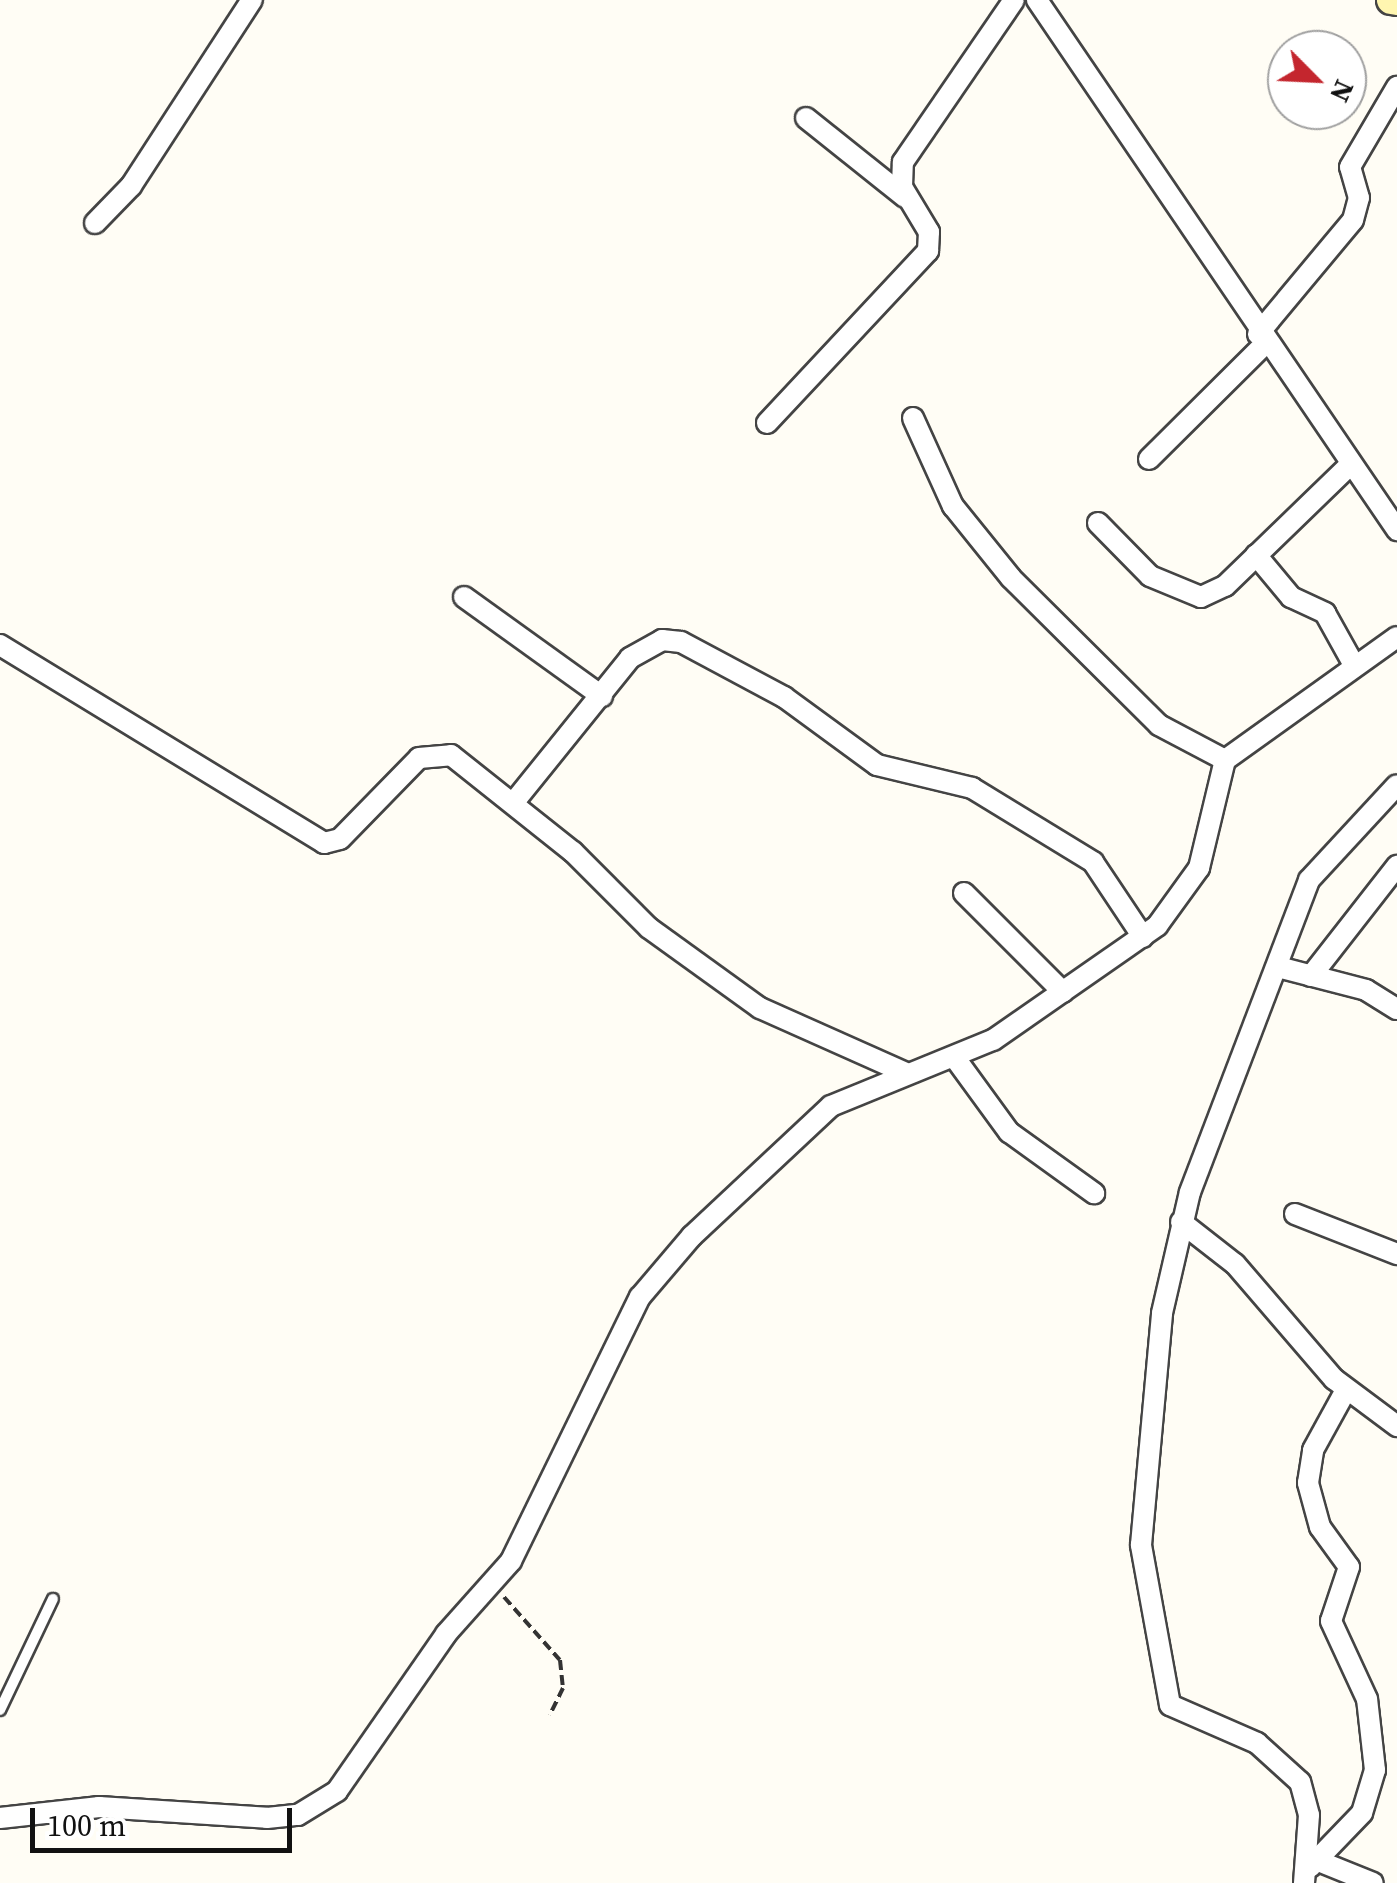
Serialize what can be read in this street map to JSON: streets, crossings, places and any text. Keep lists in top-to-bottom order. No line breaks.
{"scale_bar":"100 m","north":"bottom right"}
